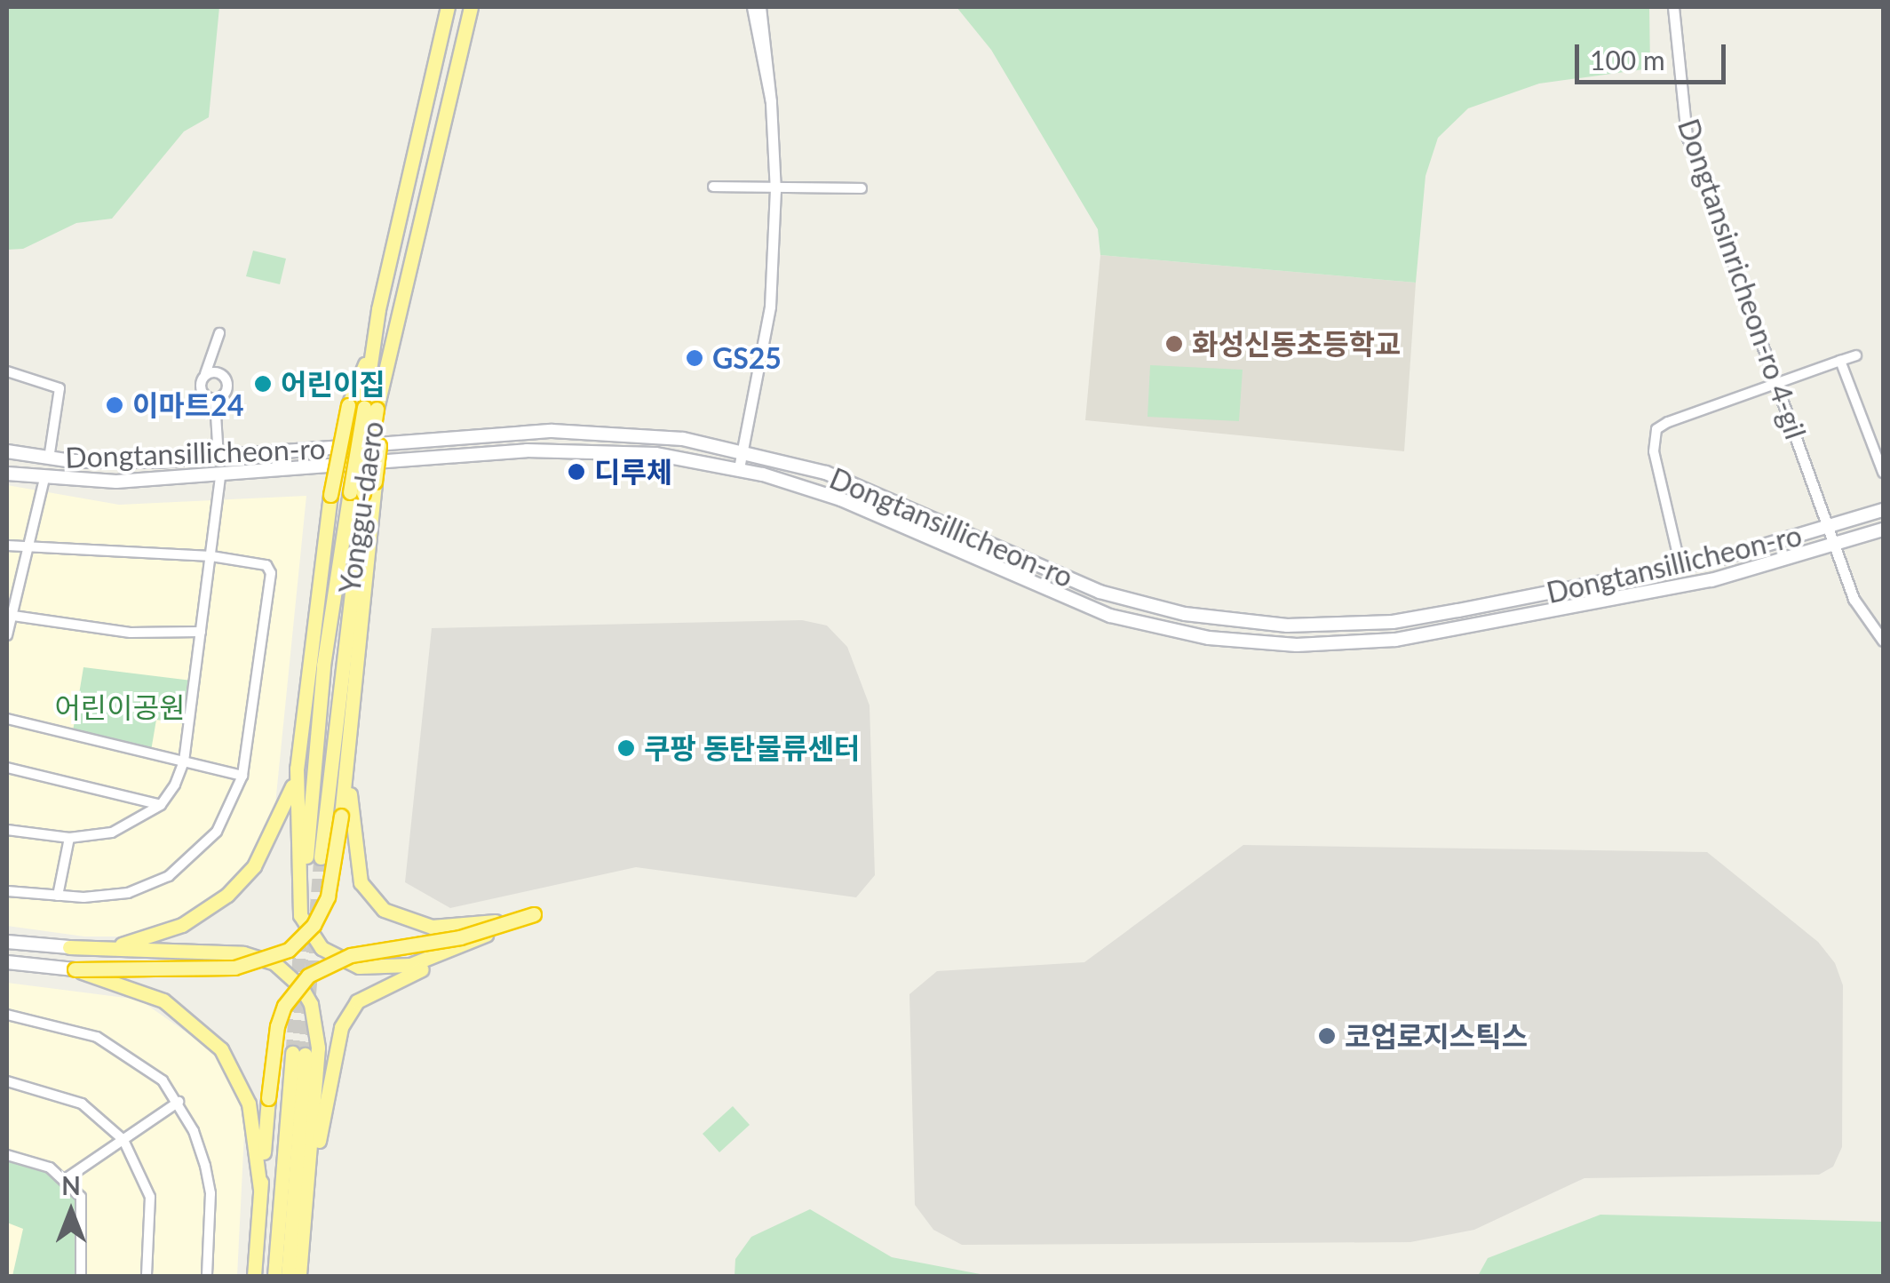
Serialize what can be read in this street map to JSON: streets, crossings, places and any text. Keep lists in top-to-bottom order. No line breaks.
{"streets":{"highway":["Yonggu-daero"],"main road":["Dongtansillicheon-ro"],"street":["Dongtansinricheon-ro 4-gil"]},"crossings":[["Dongtansinricheon-ro 4-gil","Dongtansillicheon-ro"]],"parks":["어린이공원"],"places":["화성신동초등학교","GS25","어린이집","이마트24","디루체","쿠팡 동탄물류센터","코업로지스틱스"],"scale_bar":"100 m","north":"top"}
